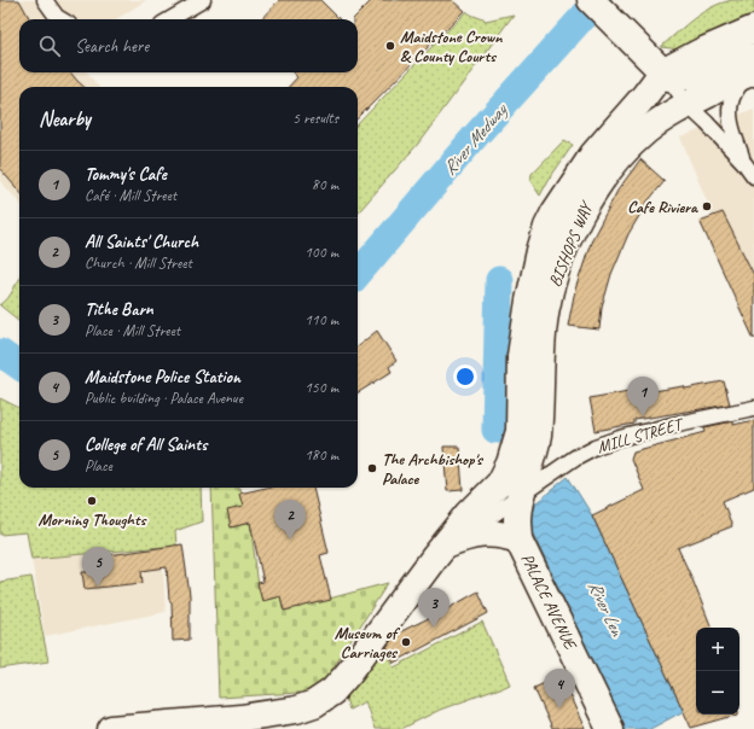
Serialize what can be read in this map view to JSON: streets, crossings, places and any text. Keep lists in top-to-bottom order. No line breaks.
{"streets":{"highway":["BISHOPS WAY","MILL STREET","PALACE AVENUE"]},"crossings":[["BISHOPS WAY","MILL STREET"],["BISHOPS WAY","PALACE AVENUE"],["MILL STREET","PALACE AVENUE"]],"water":["River Medway","River Len"],"places":["Maidstone Crown & County Courts","Cafe Riviera","The Archbishop's Palace","Morning Thoughts","Museum of Carriages"],"page":{"search":"Search here","heading":["Nearby","5 results"],"list":[{"mark":"1","name":"Tommy's Cafe","note":"Café · Mill Street","value":"80 m"},{"mark":"2","name":"All Saints' Church","note":"Church · Mill Street","value":"100 m"},{"mark":"3","name":"Tithe Barn","note":"Place · Mill Street","value":"110 m"},{"mark":"4","name":"Maidstone Police Station","note":"Public building · Palace Avenue","value":"150 m"},{"mark":"5","name":"College of All Saints","note":"Place","value":"180 m"}],"pins":["1","2","5","3","4"],"map_buttons":["+","−"]}}
